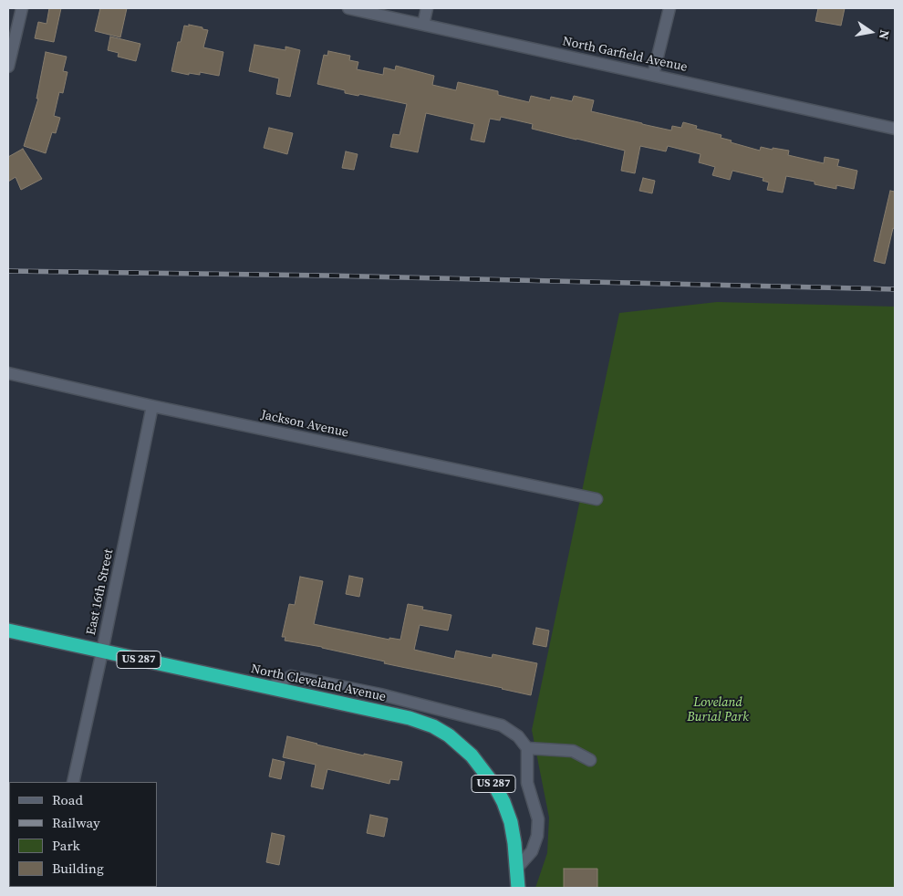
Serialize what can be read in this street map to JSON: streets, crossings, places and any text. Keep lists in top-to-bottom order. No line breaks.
{"streets":{"highway":["US 287","North Cleveland Avenue"],"street":["North Garfield Avenue","Jackson Avenue","East 16th Street"]},"crossings":[["Jackson Avenue","East 16th Street"],["East 16th Street","North Cleveland Avenue"]],"parks":["Loveland Burial Park"],"legend":["Road","Railway","Park","Building"],"north":"right"}
